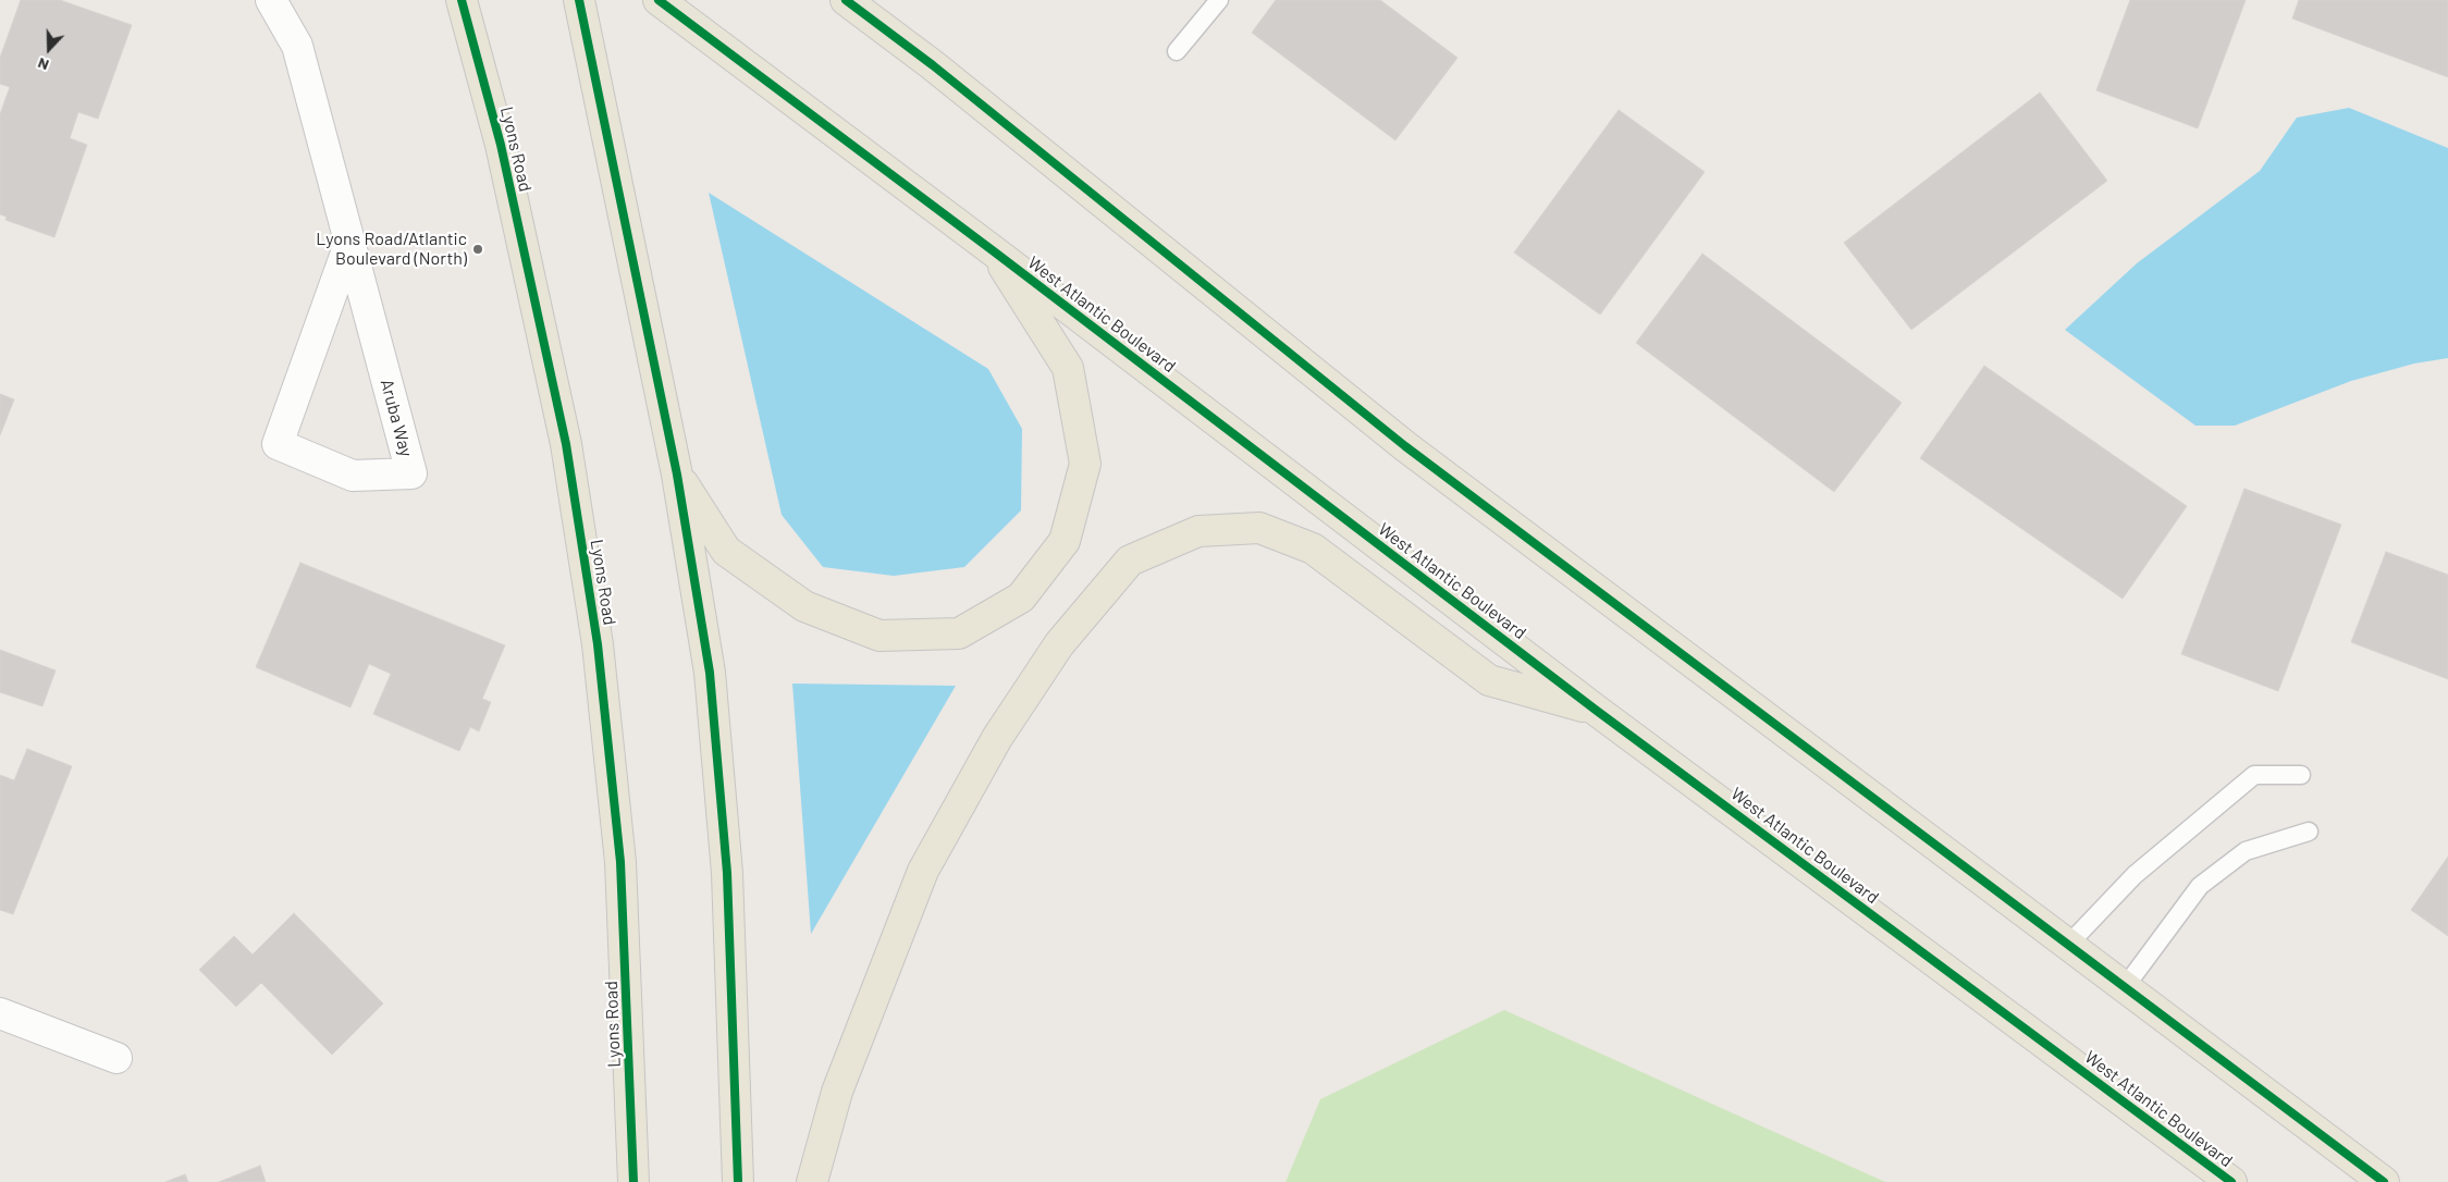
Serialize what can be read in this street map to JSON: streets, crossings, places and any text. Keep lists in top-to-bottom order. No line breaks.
{"streets":{"main road":["Lyons Road","West Atlantic Boulevard"],"street":["Aruba Way"]},"places":["Lyons Road/Atlantic Boulevard (North)"],"north":"bottom"}
